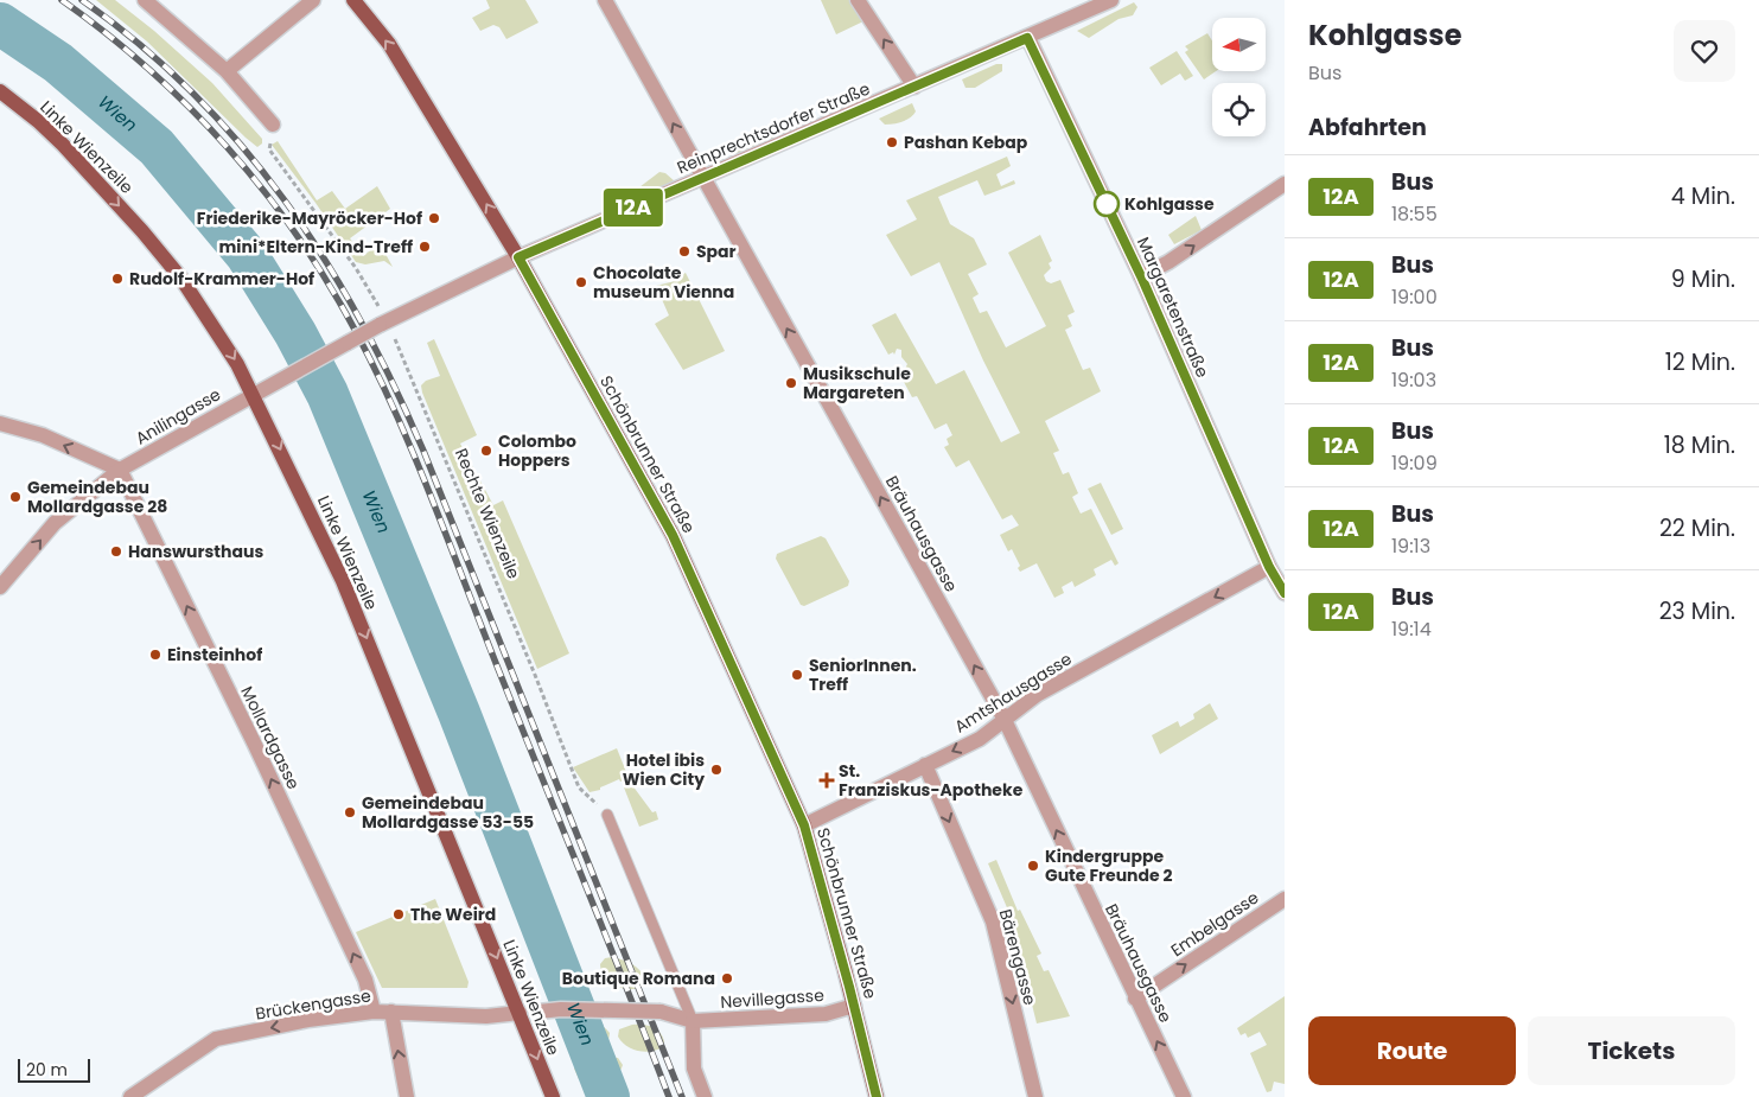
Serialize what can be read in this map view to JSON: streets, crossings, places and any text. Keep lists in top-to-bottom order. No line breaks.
{"streets":{"main road":["Linke Wienzeile","Schönbrunner Straße"],"street":["Reinprechtsdorfer Straße","Margaretenstraße","Anilingasse","Bräuhausgasse","Amtshausgasse","Mollardgasse","Embelgasse","Bärengasse","Nevillegasse","Brückengasse"],"path":["Rechte Wienzeile"]},"crossings":[["Reinprechtsdorfer Straße","Margaretenstraße"],["Reinprechtsdorfer Straße","Anilingasse"],["Reinprechtsdorfer Straße","Schönbrunner Straße"],["Reinprechtsdorfer Straße","Rechte Wienzeile"],["Reinprechtsdorfer Straße","Bräuhausgasse"],["Linke Wienzeile","Anilingasse"],["Linke Wienzeile","Brückengasse"],["Margaretenstraße","Amtshausgasse"],["Anilingasse","Mollardgasse"],["Schönbrunner Straße","Amtshausgasse"],["Schönbrunner Straße","Nevillegasse"],["Bräuhausgasse","Amtshausgasse"],["Bräuhausgasse","Embelgasse"],["Amtshausgasse","Bärengasse"],["Mollardgasse","Brückengasse"],["Nevillegasse","Brückengasse"]],"one_way":["Linke Wienzeile","Anilingasse","Bräuhausgasse","Amtshausgasse","Mollardgasse","Embelgasse","Bärengasse","Brückengasse"],"water":["Wien"],"places":{"other":["Pashan Kebap","Kohlgasse","Friederike-Mayröcker-Hof","mini*Eltern-Kind-Treff","Spar","Rudolf-Krammer-Hof","Chocolate museum Vienna","Musikschule Margareten","Colombo Hoppers","Gemeindebau Mollardgasse 28","Hanswursthaus","Einsteinhof","SeniorInnen. Treff","Hotel ibis Wien City","Gemeindebau Mollardgasse 53-55","Kindergruppe Gute Freunde 2","The Weird","Boutique Romana"],"health":["St. Franziskus-Apotheke"]},"lines":["bus line 12A"],"scale_bar":"20 m","north":"left","page":{"on_map":"12A","heading":[["Kohlgasse","Bus"],"Abfahrten"],"list":[{"mark":"12A","name":"Bus","note":"18:55","value":"4 Min."},{"mark":"12A","name":"Bus","note":"19:00","value":"9 Min."},{"mark":"12A","name":"Bus","note":"19:03","value":"12 Min."},{"mark":"12A","name":"Bus","note":"19:09","value":"18 Min."},{"mark":"12A","name":"Bus","note":"19:13","value":"22 Min."},{"mark":"12A","name":"Bus","note":"19:14","value":"23 Min."}],"buttons":["Route","Tickets"],"scale":"20 m"}}
